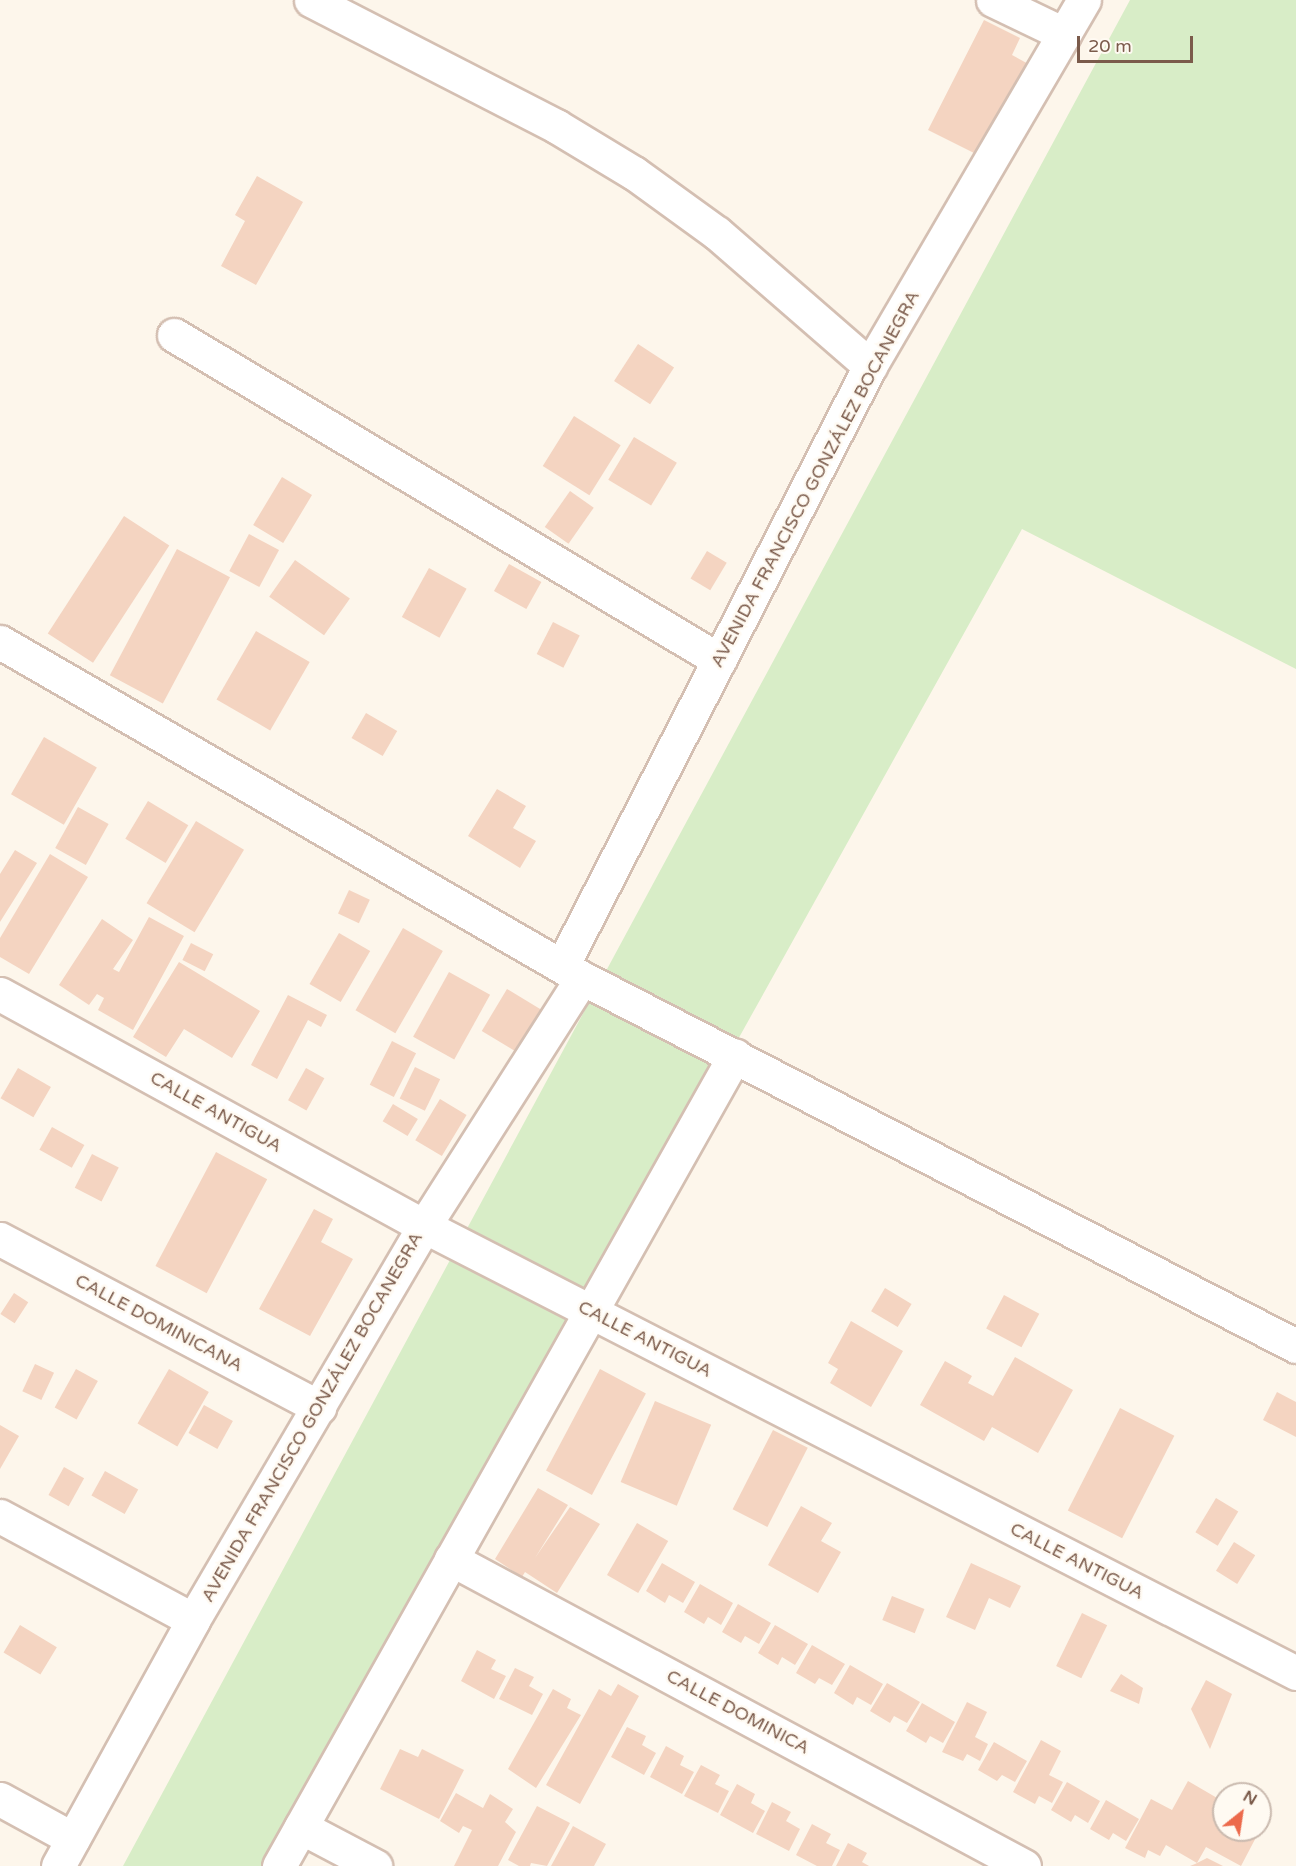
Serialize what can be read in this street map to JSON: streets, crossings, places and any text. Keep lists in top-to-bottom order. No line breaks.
{"streets":{"street":["AVENIDA FRANCISCO GONZÁLEZ BOCANEGRA","CALLE ANTIGUA","CALLE DOMINICANA","CALLE DOMINICA"]},"crossings":[["AVENIDA FRANCISCO GONZÁLEZ BOCANEGRA","CALLE ANTIGUA"],["AVENIDA FRANCISCO GONZÁLEZ BOCANEGRA","CALLE DOMINICANA"]],"scale_bar":"20 m","north":"top right"}
